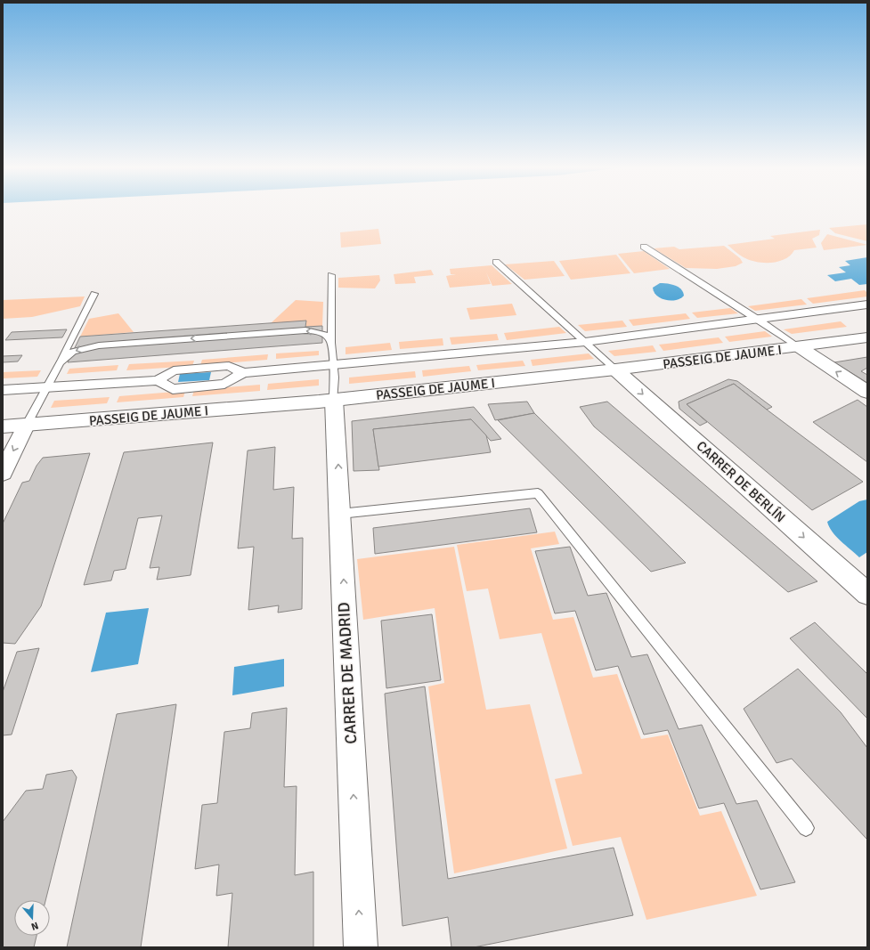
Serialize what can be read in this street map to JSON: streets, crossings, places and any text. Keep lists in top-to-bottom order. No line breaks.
{"streets":{"street":["PASSEIG DE JAUME I","CARRER DE BERLÍN","CARRER DE MADRID"]},"crossings":[["PASSEIG DE JAUME I","CARRER DE BERLÍN"],["PASSEIG DE JAUME I","CARRER DE MADRID"]],"one_way":["CARRER DE BERLÍN","CARRER DE MADRID"],"north":"bottom"}
